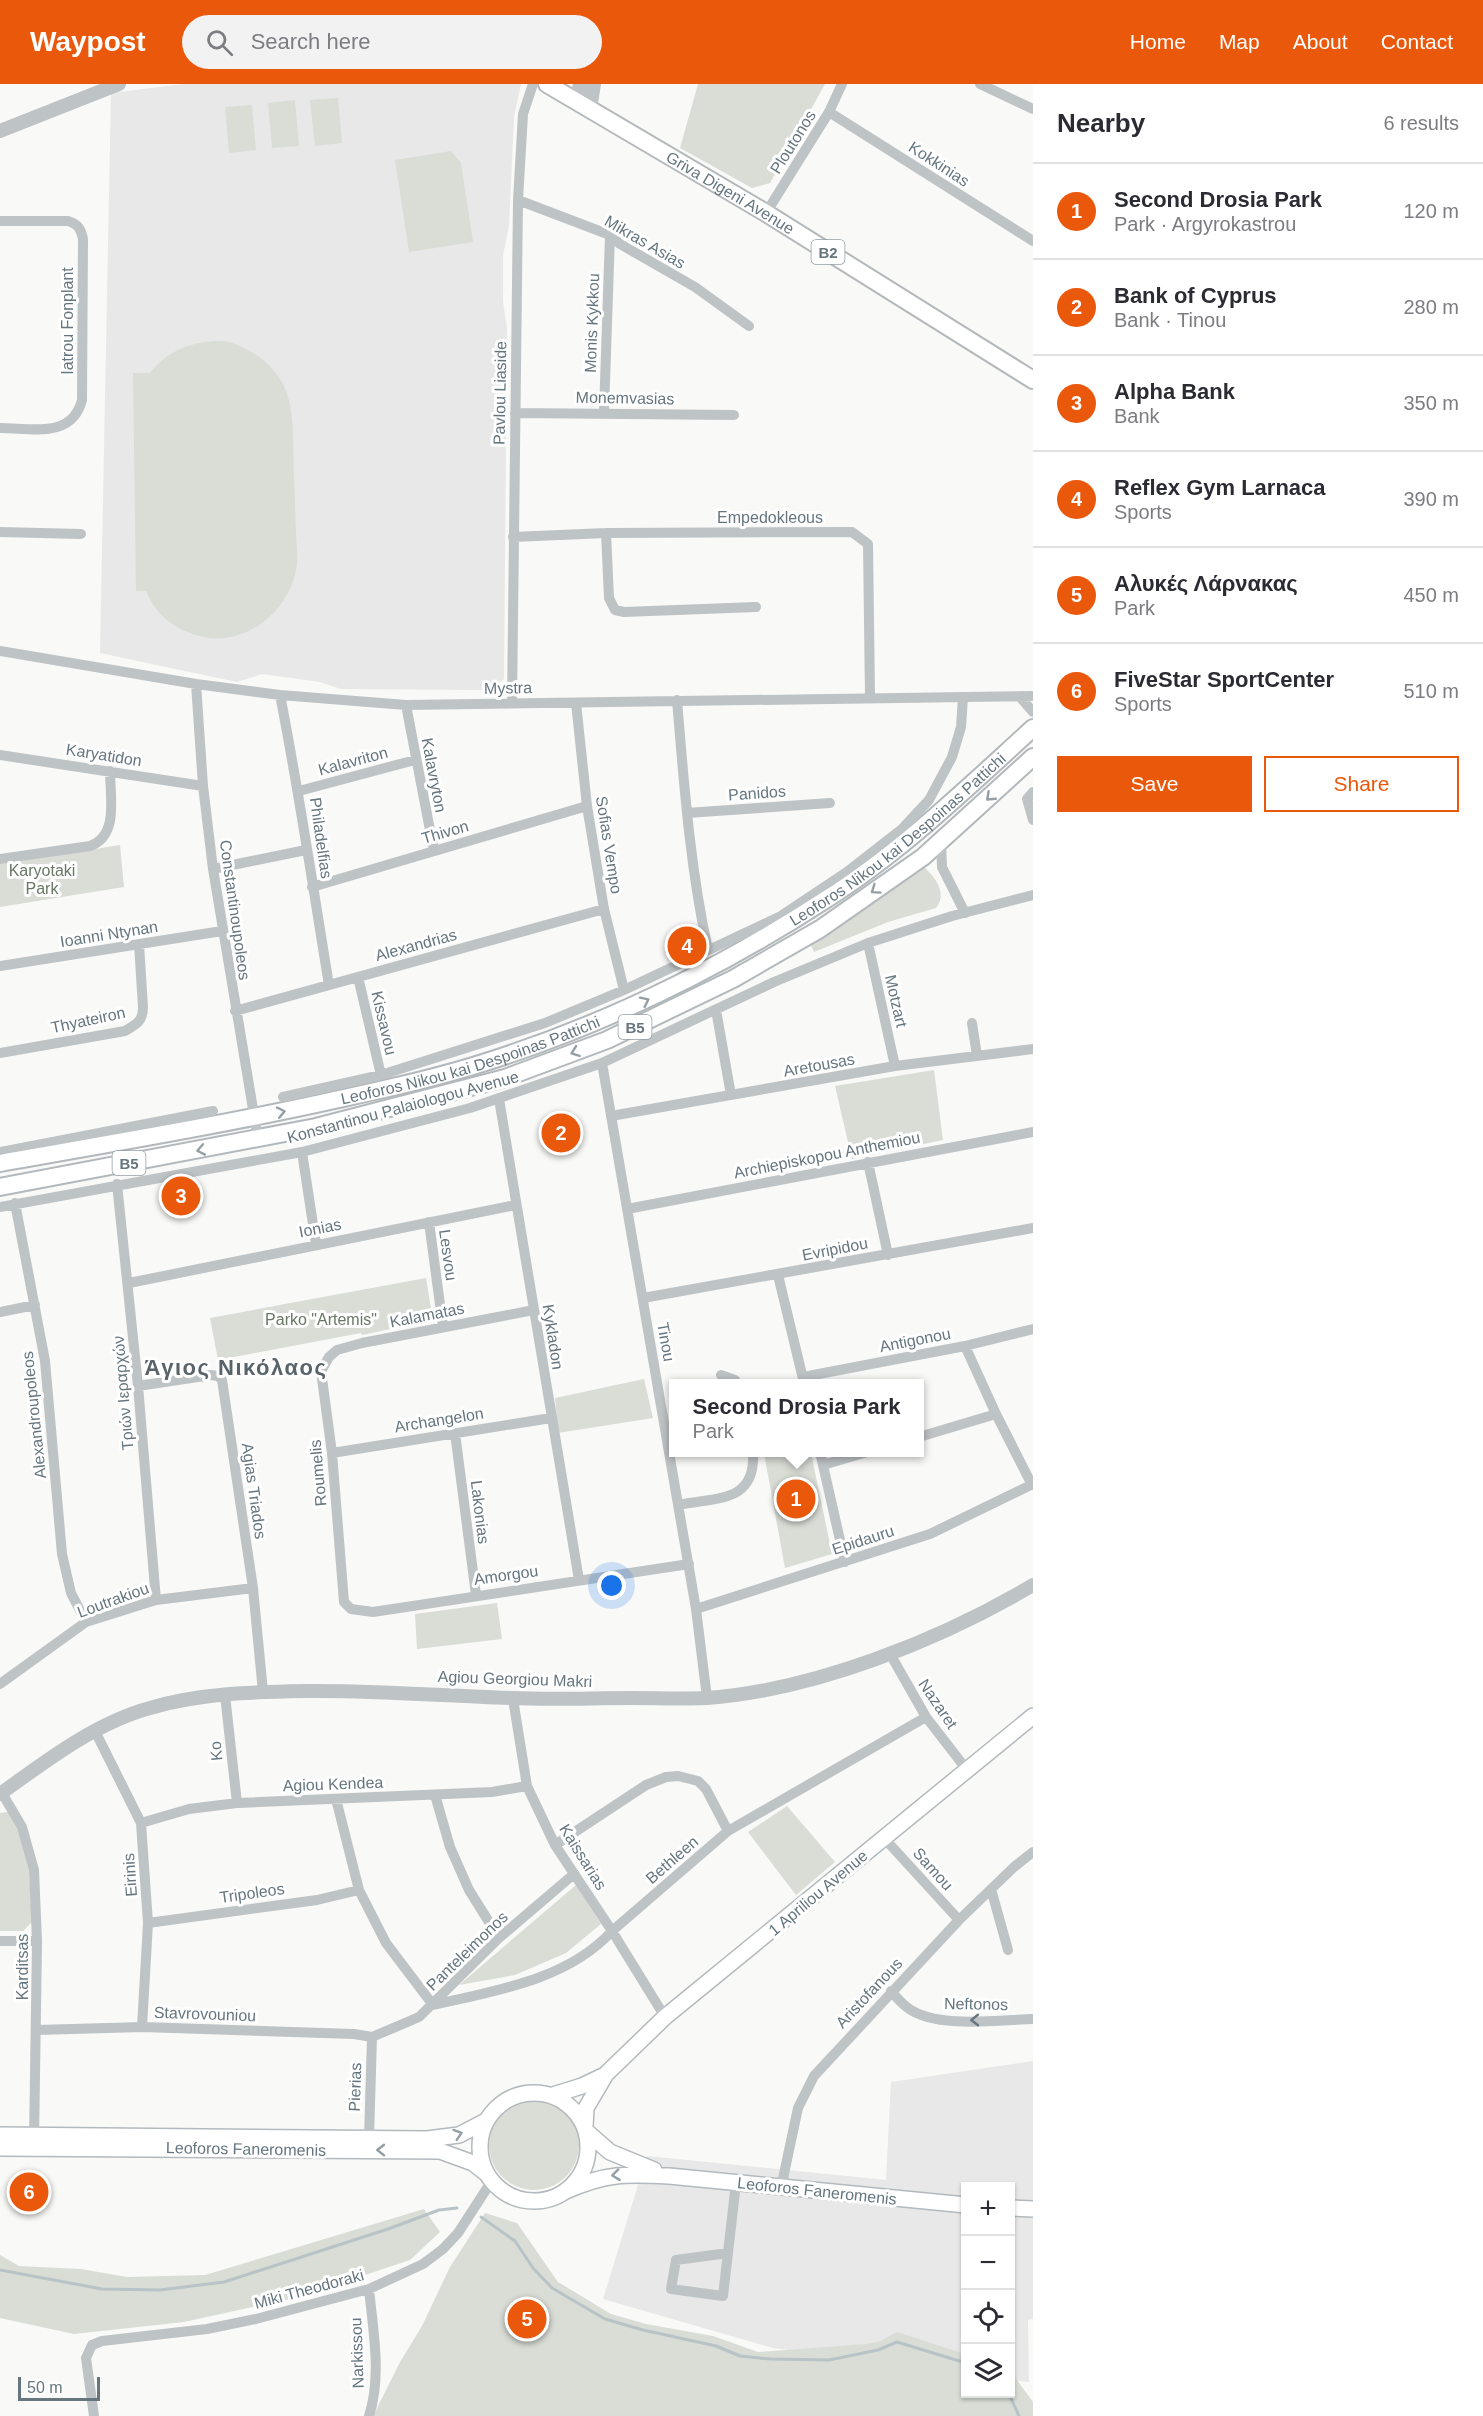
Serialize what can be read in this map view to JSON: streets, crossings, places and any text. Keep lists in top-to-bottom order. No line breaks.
{"streets":{"main road":["Griva Digeni Avenue","B2","Leoforos Nikou kai Despoinas Pattichi","B5","1 Apriliou Avenue","Leoforos Faneromenis"],"street":["Ploutonos","Kokkinias","Mikras Asias","Iatrou Fonplant","Monis Kykkou","Pavlou Liaside","Monemvasias","Empedokleous","Mystra","Karyatidon","Kalavriton","Kalavryton","Panidos","Thivon","Philadelfias","Sofias Vempo","Constantinoupoleos","Ioanni Ntynan","Alexandrias","Motzart","Thyateiron","Kissavou","Aretousas","Konstantinou Palaiologou Avenue","Archiepiskopou Anthemiou","Ionias","Evripidou","Lesvou","Kalamatas","Kykladon","Antigonou","Tinou","Τριών Ιεραρχών","Alexandroupoleos","Archangelon","Roumelis","Agias Triados","Lakonias","Epidauru","Amorgou","Loutrakiou","Agiou Georgiou Makri","Nazaret","Ko","Agiou Kendea","Kaissarias","Bethleen","Samou","Eirinis","Tripoleos","Panteleimonos","Karditsas","Aristofanous","Neftonos","Stavrovouniou","Pierias","Miki Theodoraki","Narkissou"]},"crossings":[["Ploutonos","Kokkinias"],["Ploutonos","Griva Digeni Avenue"],["Mikras Asias","Monis Kykkou"],["Mikras Asias","Pavlou Liaside"],["Monis Kykkou","Monemvasias"],["Pavlou Liaside","Monemvasias"],["Pavlou Liaside","Empedokleous"],["Pavlou Liaside","Mystra"],["Empedokleous","Mystra"],["Mystra","Kalavryton"],["Mystra","Philadelfias"],["Mystra","Sofias Vempo"],["Mystra","Constantinoupoleos"],["Karyatidon","Constantinoupoleos"],["Kalavriton","Kalavryton"],["Kalavriton","Philadelfias"],["Kalavryton","Thivon"],["Thivon","Philadelfias"],["Thivon","Sofias Vempo"],["Philadelfias","Alexandrias"],["Leoforos Nikou kai Despoinas Pattichi","Constantinoupoleos"],["Sofias Vempo","Alexandrias"],["Constantinoupoleos","Ioanni Ntynan"],["Constantinoupoleos","Alexandrias"],["Ioanni Ntynan","Thyateiron"],["Alexandrias","Kissavou"],["Motzart","Aretousas"],["Motzart","Konstantinou Palaiologou Avenue"],["Aretousas","Tinou"],["Konstantinou Palaiologou Avenue","Kykladon"],["Konstantinou Palaiologou Avenue","Tinou"],["Konstantinou Palaiologou Avenue","Τριών Ιεραρχών"],["Konstantinou Palaiologou Avenue","Alexandroupoleos"],["Archiepiskopou Anthemiou","Tinou"],["Ionias","Lesvou"],["Ionias","Kykladon"],["Ionias","Τριών Ιεραρχών"],["Evripidou","Tinou"],["Lesvou","Kalamatas"],["Kalamatas","Kykladon"],["Kalamatas","Roumelis"],["Kykladon","Archangelon"],["Kykladon","Amorgou"],["Tinou","Epidauru"],["Tinou","Amorgou"],["Tinou","Agiou Georgiou Makri"],["Τριών Ιεραρχών","Agias Triados"],["Τριών Ιεραρχών","Loutrakiou"],["Alexandroupoleos","Loutrakiou"],["Archangelon","Roumelis"],["Archangelon","Lakonias"],["Roumelis","Amorgou"],["Agias Triados","Loutrakiou"],["Agias Triados","Agiou Georgiou Makri"],["Lakonias","Amorgou"],["Agiou Georgiou Makri","Nazaret"],["Agiou Georgiou Makri","Ko"],["Agiou Georgiou Makri","Kaissarias"],["Agiou Georgiou Makri","Eirinis"],["Agiou Georgiou Makri","Karditsas"],["Nazaret","Bethleen"],["Nazaret","1 Apriliou Avenue"],["Ko","Agiou Kendea"],["Agiou Kendea","Kaissarias"],["Agiou Kendea","Eirinis"],["Kaissarias","Bethleen"],["Kaissarias","1 Apriliou Avenue"],["Kaissarias","Panteleimonos"],["Bethleen","Panteleimonos"],["Samou","1 Apriliou Avenue"],["Samou","Aristofanous"],["Eirinis","Tripoleos"],["Eirinis","Stavrovouniou"],["1 Apriliou Avenue","Leoforos Faneromenis"],["1 Apriliou Avenue","Miki Theodoraki"],["Panteleimonos","Stavrovouniou"],["Panteleimonos","Pierias"],["Karditsas","Stavrovouniou"],["Karditsas","Leoforos Faneromenis"],["Aristofanous","Neftonos"],["Aristofanous","Leoforos Faneromenis"],["Stavrovouniou","Pierias"],["Pierias","Leoforos Faneromenis"],["Leoforos Faneromenis","Miki Theodoraki"],["Miki Theodoraki","Narkissou"]],"one_way":["Neftonos"],"districts":["Άγιος Νικόλαος"],"parks":["Karyotaki Park","Parko \"Artemis\""],"scale_bar":"50 m","page":{"header":"Waypost","search":"Search here","nav":["Home","Map","About","Contact"],"heading":["Nearby","6 results"],"list":[{"mark":"1","name":"Second Drosia Park","note":"Park · Argyrokastrou","value":"120 m"},{"mark":"2","name":"Bank of Cyprus","note":"Bank · Tinou","value":"280 m"},{"mark":"3","name":"Alpha Bank","note":"Bank","value":"350 m"},{"mark":"4","name":"Reflex Gym Larnaca","note":"Sports","value":"390 m"},{"mark":"5","name":"Αλυκές Λάρνακας","note":"Park","value":"450 m"},{"mark":"6","name":"FiveStar SportCenter","note":"Sports","value":"510 m"}],"buttons":["Save","Share"],"pins":["4","2","3","1","6","5"],"popup":["Second Drosia Park","Park"],"map_buttons":["+","−"],"scale":"50 m"}}
